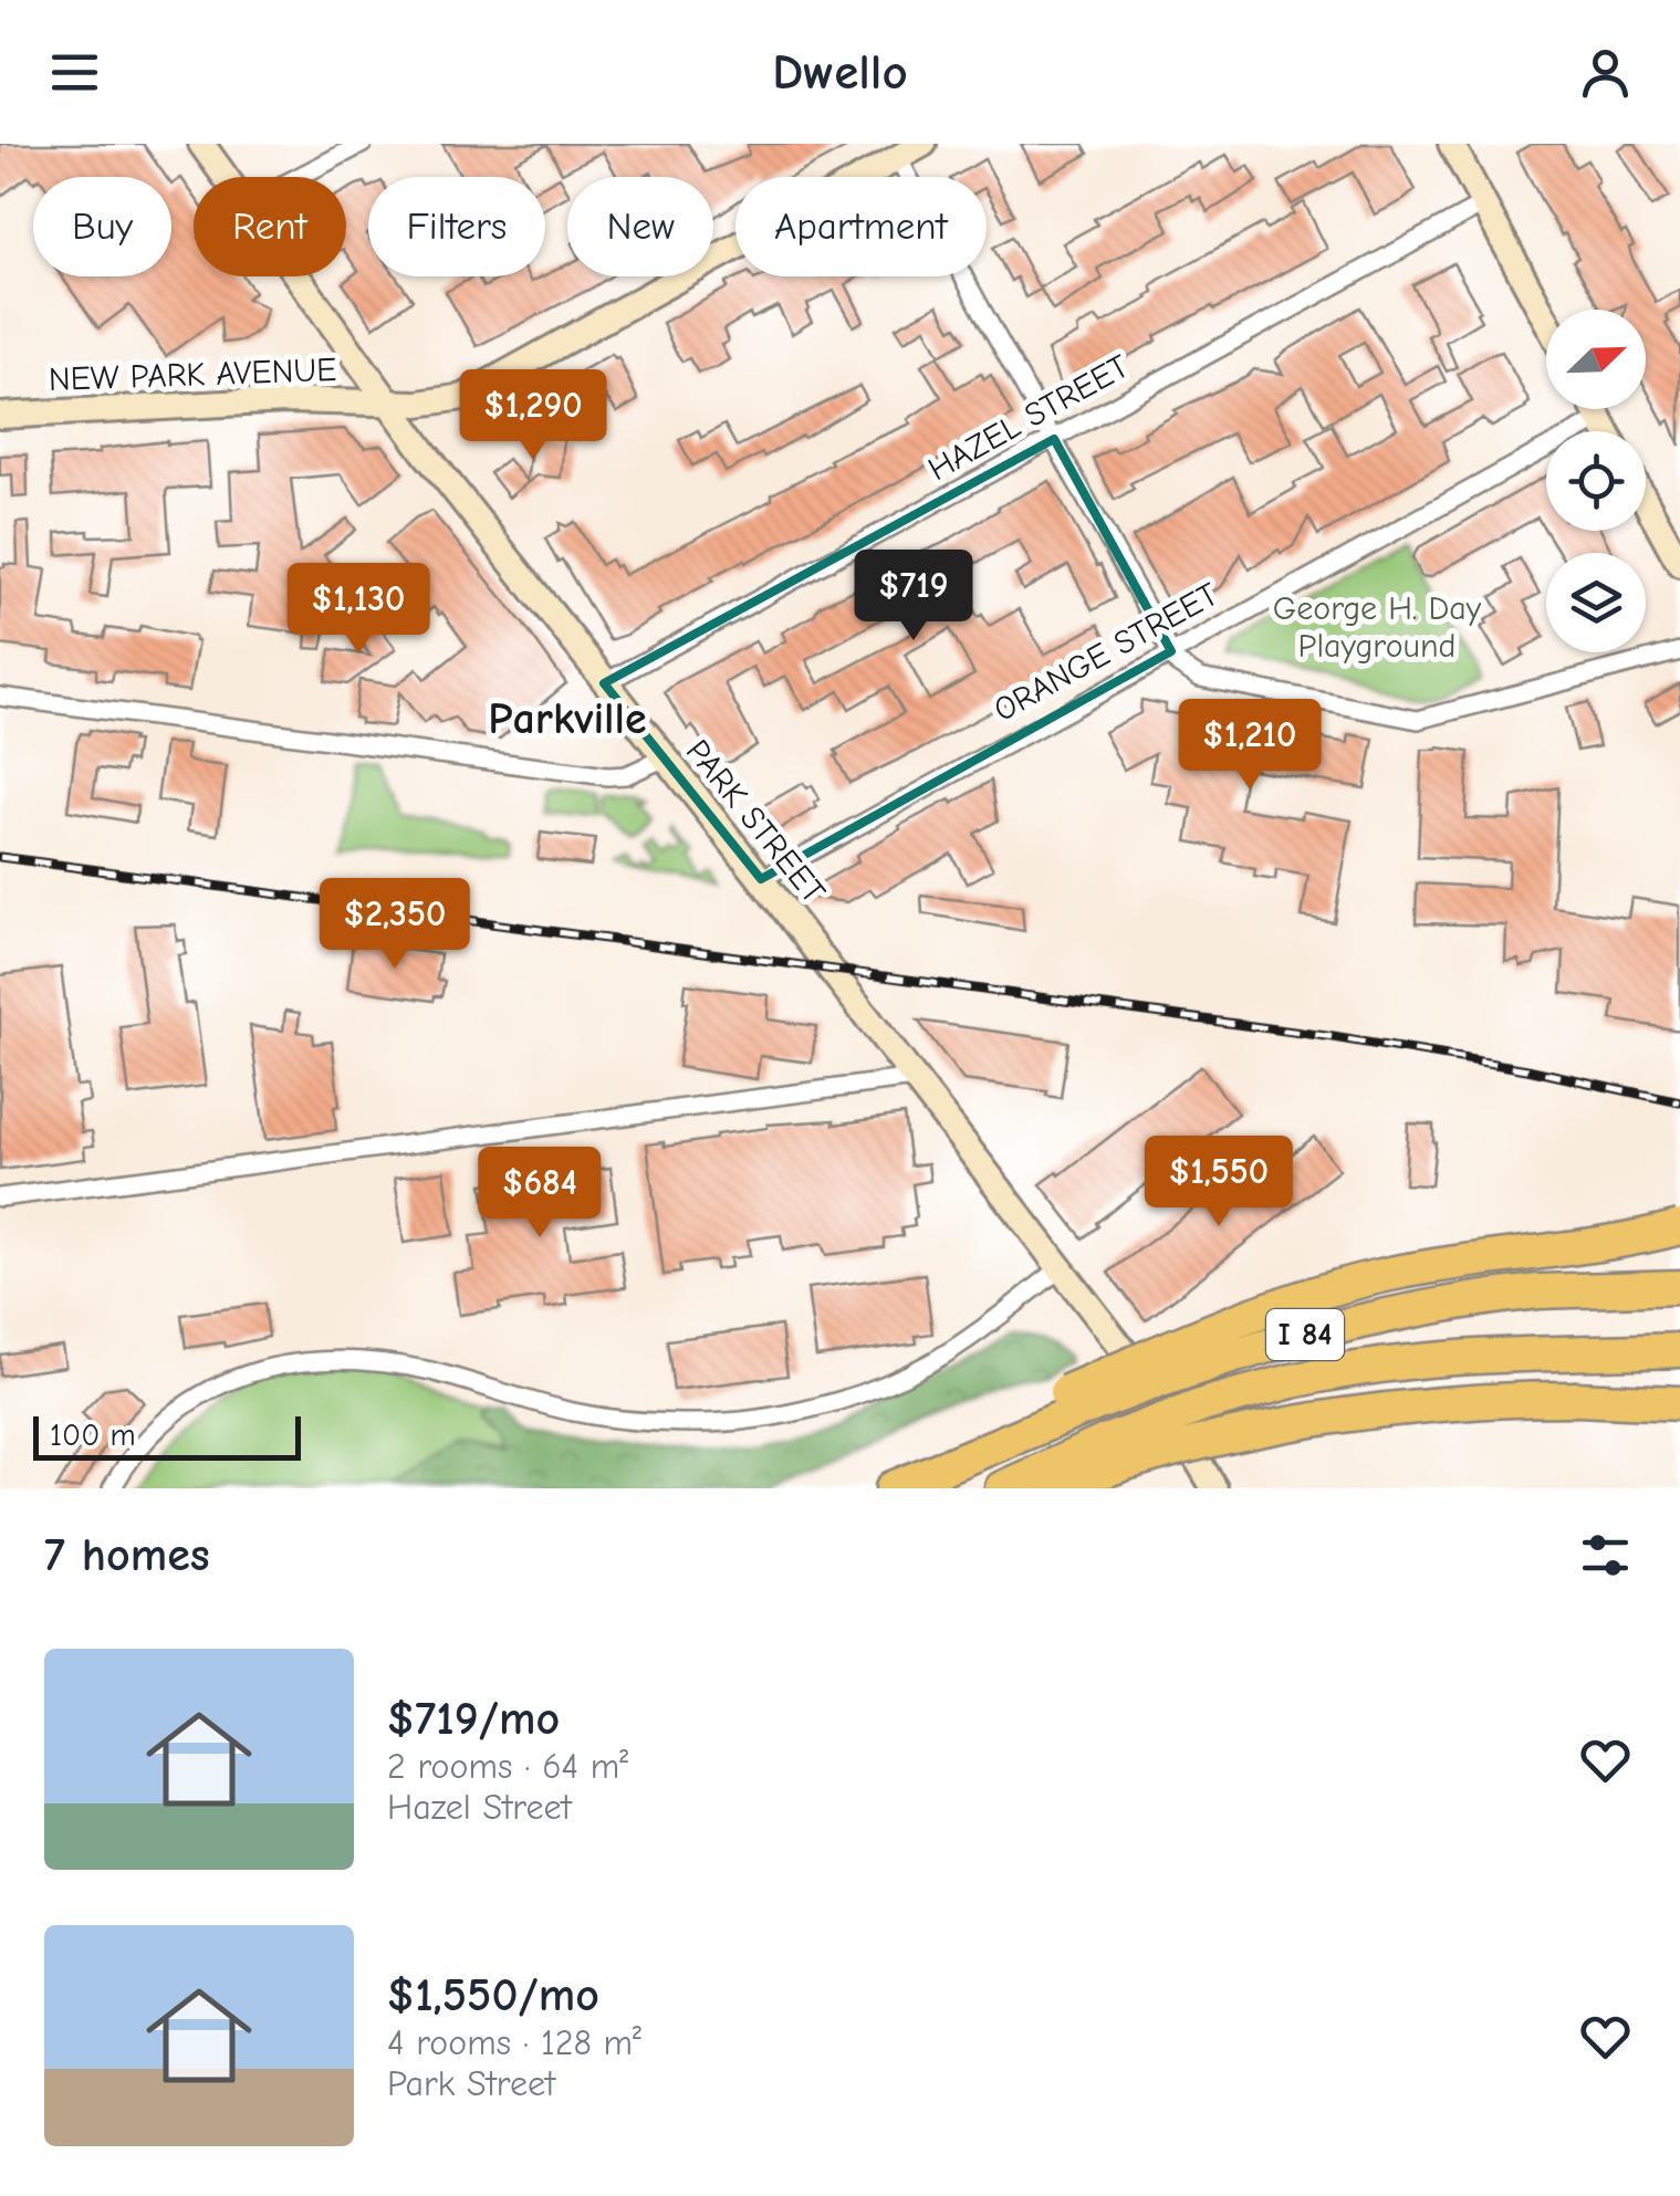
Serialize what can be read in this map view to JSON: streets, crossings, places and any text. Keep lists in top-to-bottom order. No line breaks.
{"streets":{"highway":["I 84"],"main road":["NEW PARK AVENUE","PARK STREET"],"street":["HAZEL STREET","ORANGE STREET"]},"crossings":[["NEW PARK AVENUE","PARK STREET"],["HAZEL STREET","PARK STREET"],["ORANGE STREET","PARK STREET"]],"districts":["Parkville"],"parks":["George H. Day Playground"],"scale_bar":"100 m","north":"top right","page":{"header":"Dwello","chip":["Buy","Rent","Filters","New","Apartment"],"price":["$1,290","$719","$1,130","$1,210","$2,350","$1,550","$684"],"scale":"100 m","heading":"7 homes","list":[{"name":"$719/mo","note":"2 rooms · 64 m² · Hazel Street"},{"name":"$1,550/mo","note":"4 rooms · 128 m² · Park Street"}]}}
